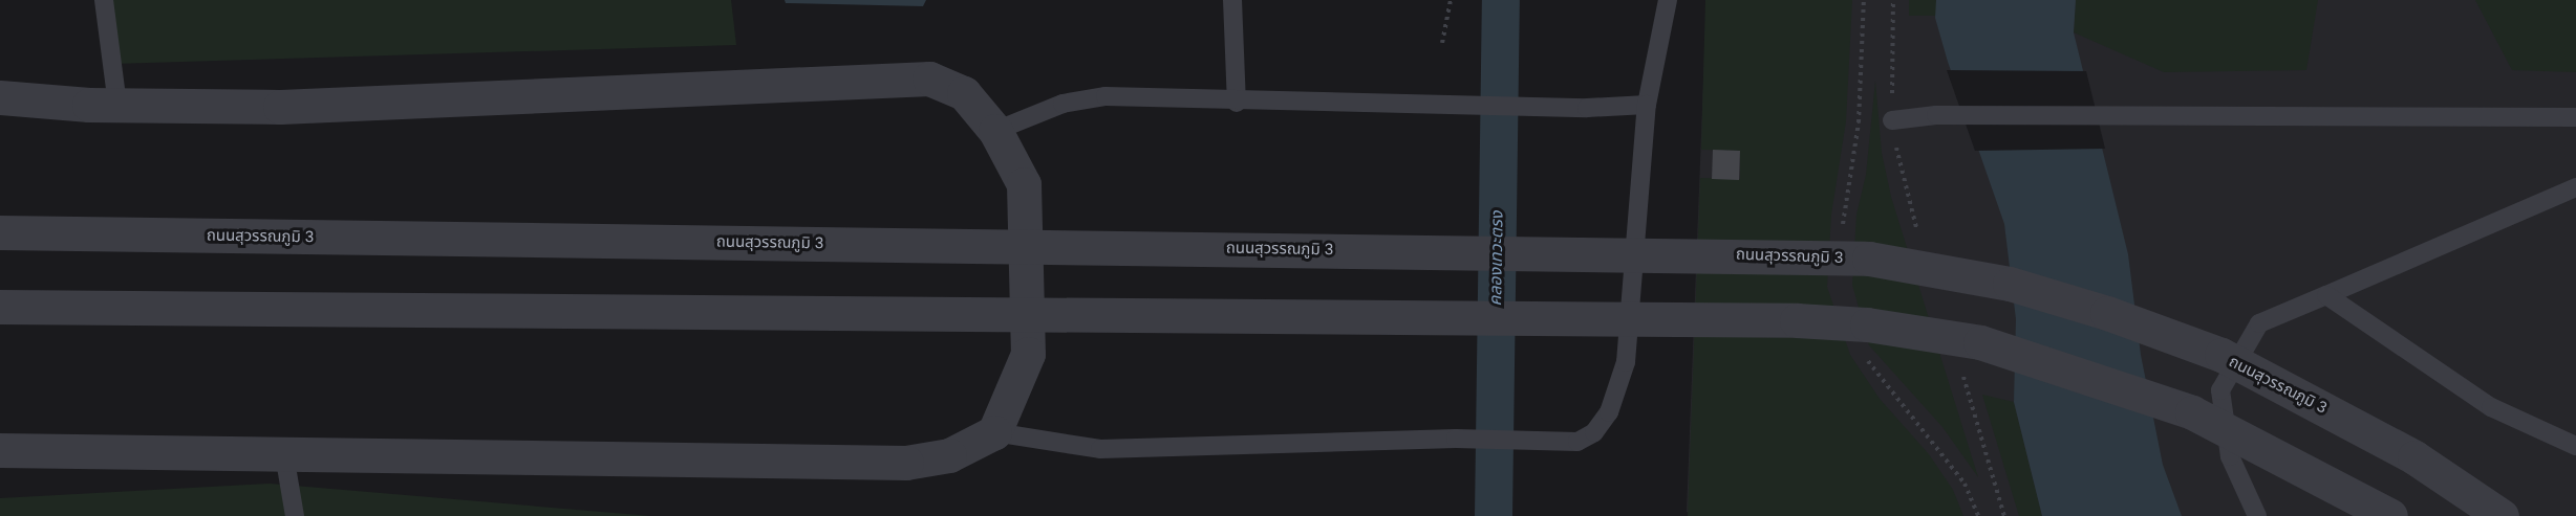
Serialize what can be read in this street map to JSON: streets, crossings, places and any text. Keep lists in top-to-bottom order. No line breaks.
{"streets":{"street":["ถนนสุวรรณภูมิ 3"]},"water":["คลองเทวะตรง"]}
